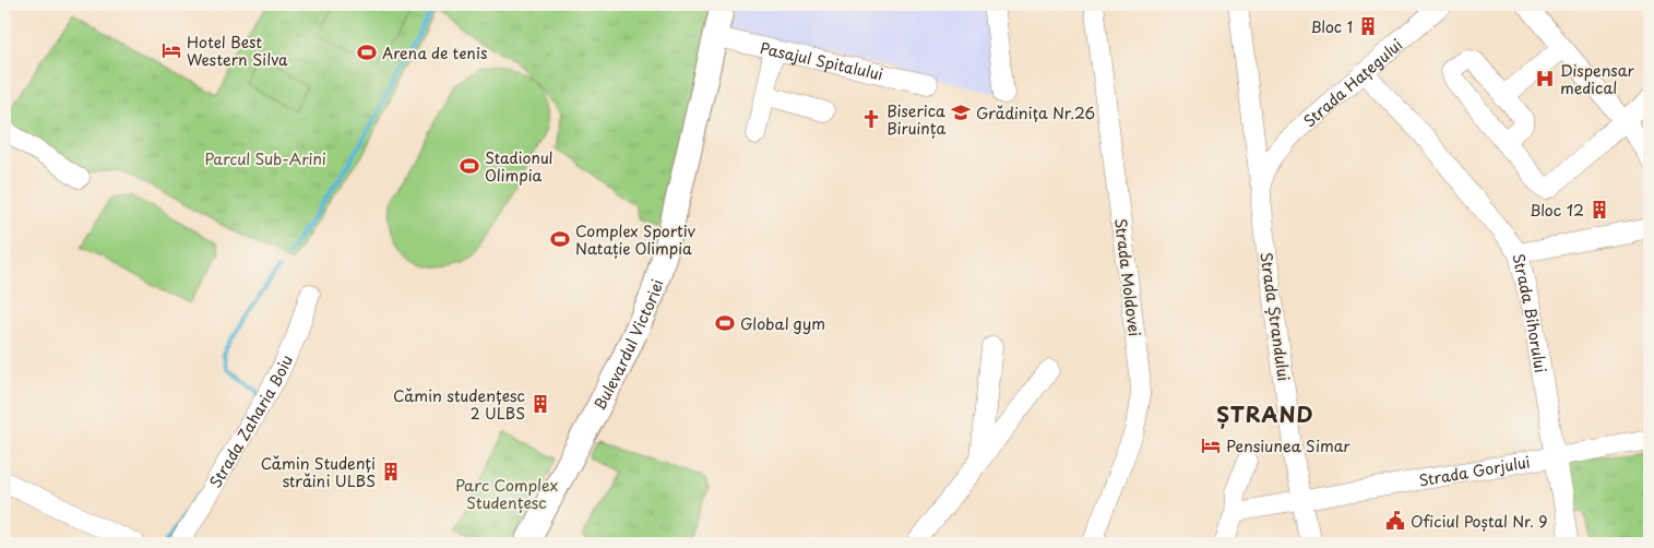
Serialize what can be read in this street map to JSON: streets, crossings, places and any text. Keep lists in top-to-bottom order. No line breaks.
{"streets":{"main road":["Bulevardul Victoriei"],"street":["Pasajul Spitalului","Strada Hațegului","Strada Moldovei","Strada Bihorului","Strada Ștrandului","Strada Zaharia Boiu","Strada Gorjului"]},"crossings":[["Pasajul Spitalului","Bulevardul Victoriei"],["Strada Hațegului","Strada Bihorului"],["Strada Hațegului","Strada Ștrandului"],["Strada Bihorului","Strada Gorjului"],["Strada Ștrandului","Strada Gorjului"]],"districts":["ȘTRAND"],"parks":["Parcul Sub-Arini","Parc Complex Studențesc"],"places":{"building":["Bloc 1","Bloc 12","Cămin studențesc 2 ULBS","Cămin Studenți străini ULBS"],"hotel":["Hotel Best Western Silva","Pensiunea Simar"],"sports":["Arena de tenis","Stadionul Olimpia","Complex Sportiv Natație Olimpia","Global gym"],"hospital":["Dispensar medical"],"school or university":["Grădinița Nr.26"],"church":["Biserica Biruința"],"public building":["Oficiul Poștal Nr. 9"]}}
